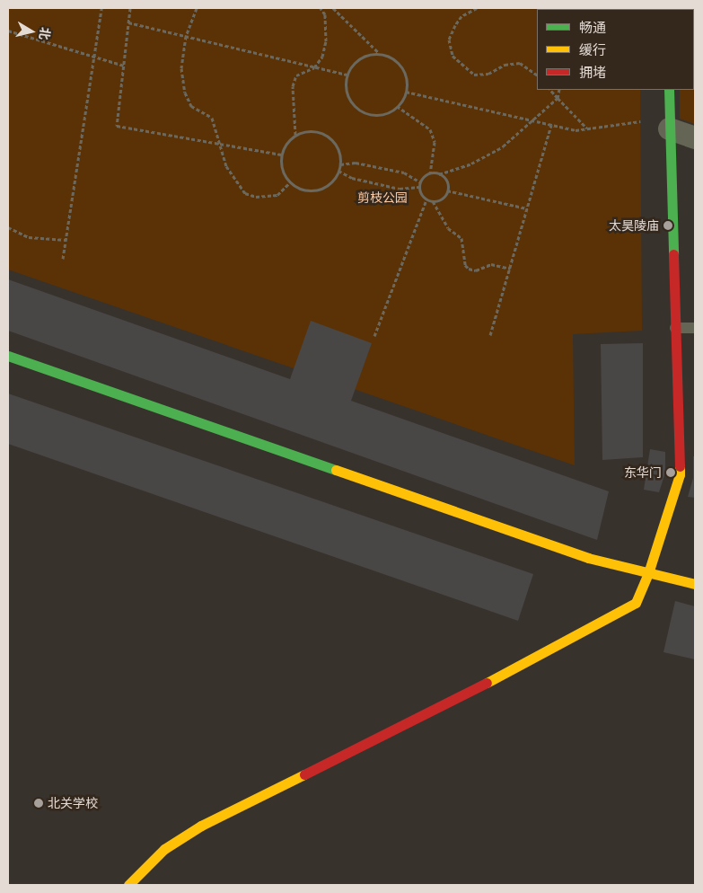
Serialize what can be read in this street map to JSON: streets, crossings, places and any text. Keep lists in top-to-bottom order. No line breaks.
{"parks":["剪枝公园"],"places":["太昊陵庙","东华门","北关学校"],"legend":["畅通","缓行","拥堵"],"north":"right"}
